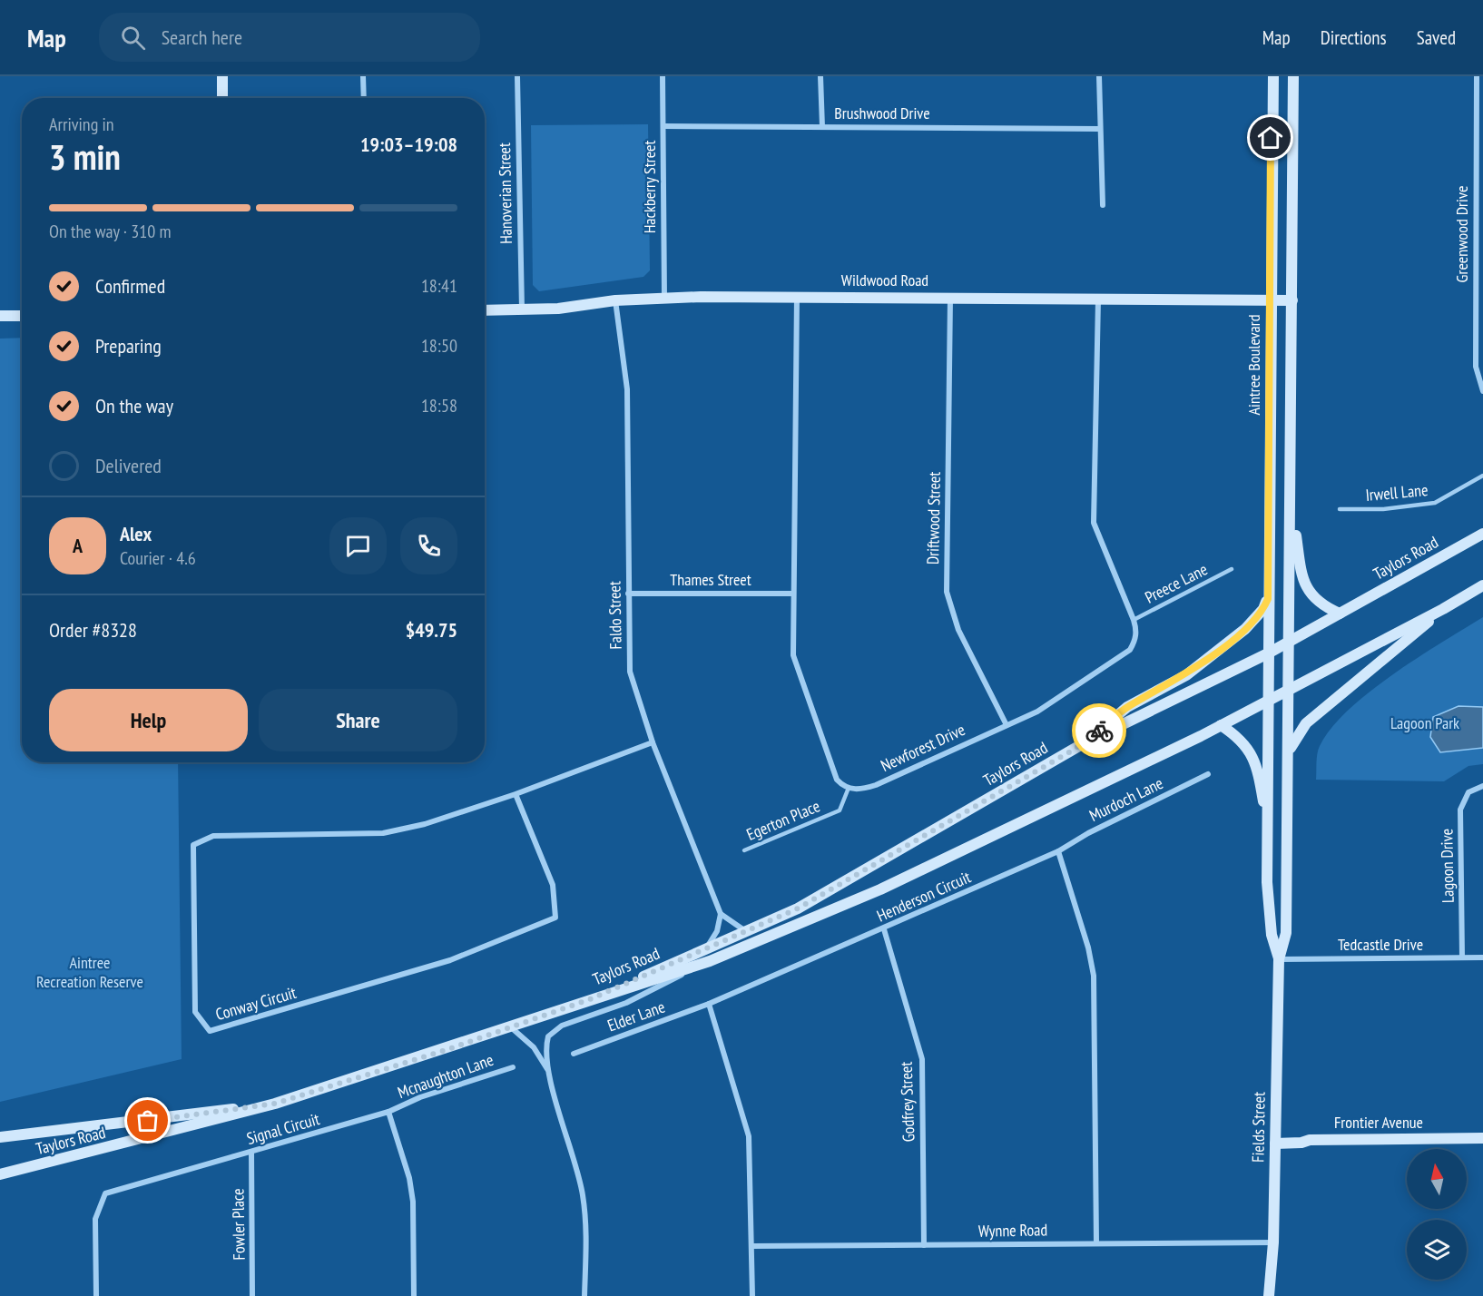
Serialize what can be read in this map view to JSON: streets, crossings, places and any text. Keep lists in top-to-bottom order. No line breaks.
{"streets":{"street":["Brushwood Drive","Hackberry Street","Hanoverian Street","Greenwood Drive","Wildwood Road","Aintree Boulevard","Driftwood Street","Taylors Road","Thames Street","Faldo Street","Newforest Drive","Murdoch Lane","Lagoon Drive","Henderson Circuit","Tedcastle Drive","Conway Circuit","Elder Lane","Mcnaughton Lane","Godfrey Street","Frontier Avenue","Fields Street","Signal Circuit","Fowler Place","Wynne Road"],"lane":["Irwell Lane","Preece Lane","Egerton Place"]},"crossings":[["Brushwood Drive","Hackberry Street"],["Hackberry Street","Wildwood Road"],["Hanoverian Street","Wildwood Road"],["Wildwood Road","Aintree Boulevard"],["Wildwood Road","Driftwood Street"],["Wildwood Road","Faldo Street"],["Wildwood Road","Newforest Drive"],["Aintree Boulevard","Taylors Road"],["Aintree Boulevard","Fields Street"],["Driftwood Street","Newforest Drive"],["Taylors Road","Fields Street"],["Thames Street","Faldo Street"],["Preece Lane","Newforest Drive"],["Faldo Street","Conway Circuit"],["Newforest Drive","Egerton Place"],["Murdoch Lane","Henderson Circuit"],["Lagoon Drive","Tedcastle Drive"],["Henderson Circuit","Elder Lane"],["Henderson Circuit","Godfrey Street"],["Tedcastle Drive","Fields Street"],["Mcnaughton Lane","Signal Circuit"],["Godfrey Street","Wynne Road"],["Frontier Avenue","Fields Street"],["Fields Street","Wynne Road"],["Signal Circuit","Fowler Place"]],"parks":["Lagoon Park","Aintree Recreation Reserve"],"north":"top","page":{"header":"Map","search":"Search here","nav":["Map","Directions","Saved"],"heading":["3 min","Arriving in","19:03–19:08"],"panel":["Alex","Courier · 4.6","Order #8328","$49.75"],"bar":"On the way · 310 m","list":[["Confirmed","18:41"],["Preparing","18:50"],["On the way","18:58"],"Delivered"],"round":"A","buttons":["Help","Share"]}}
